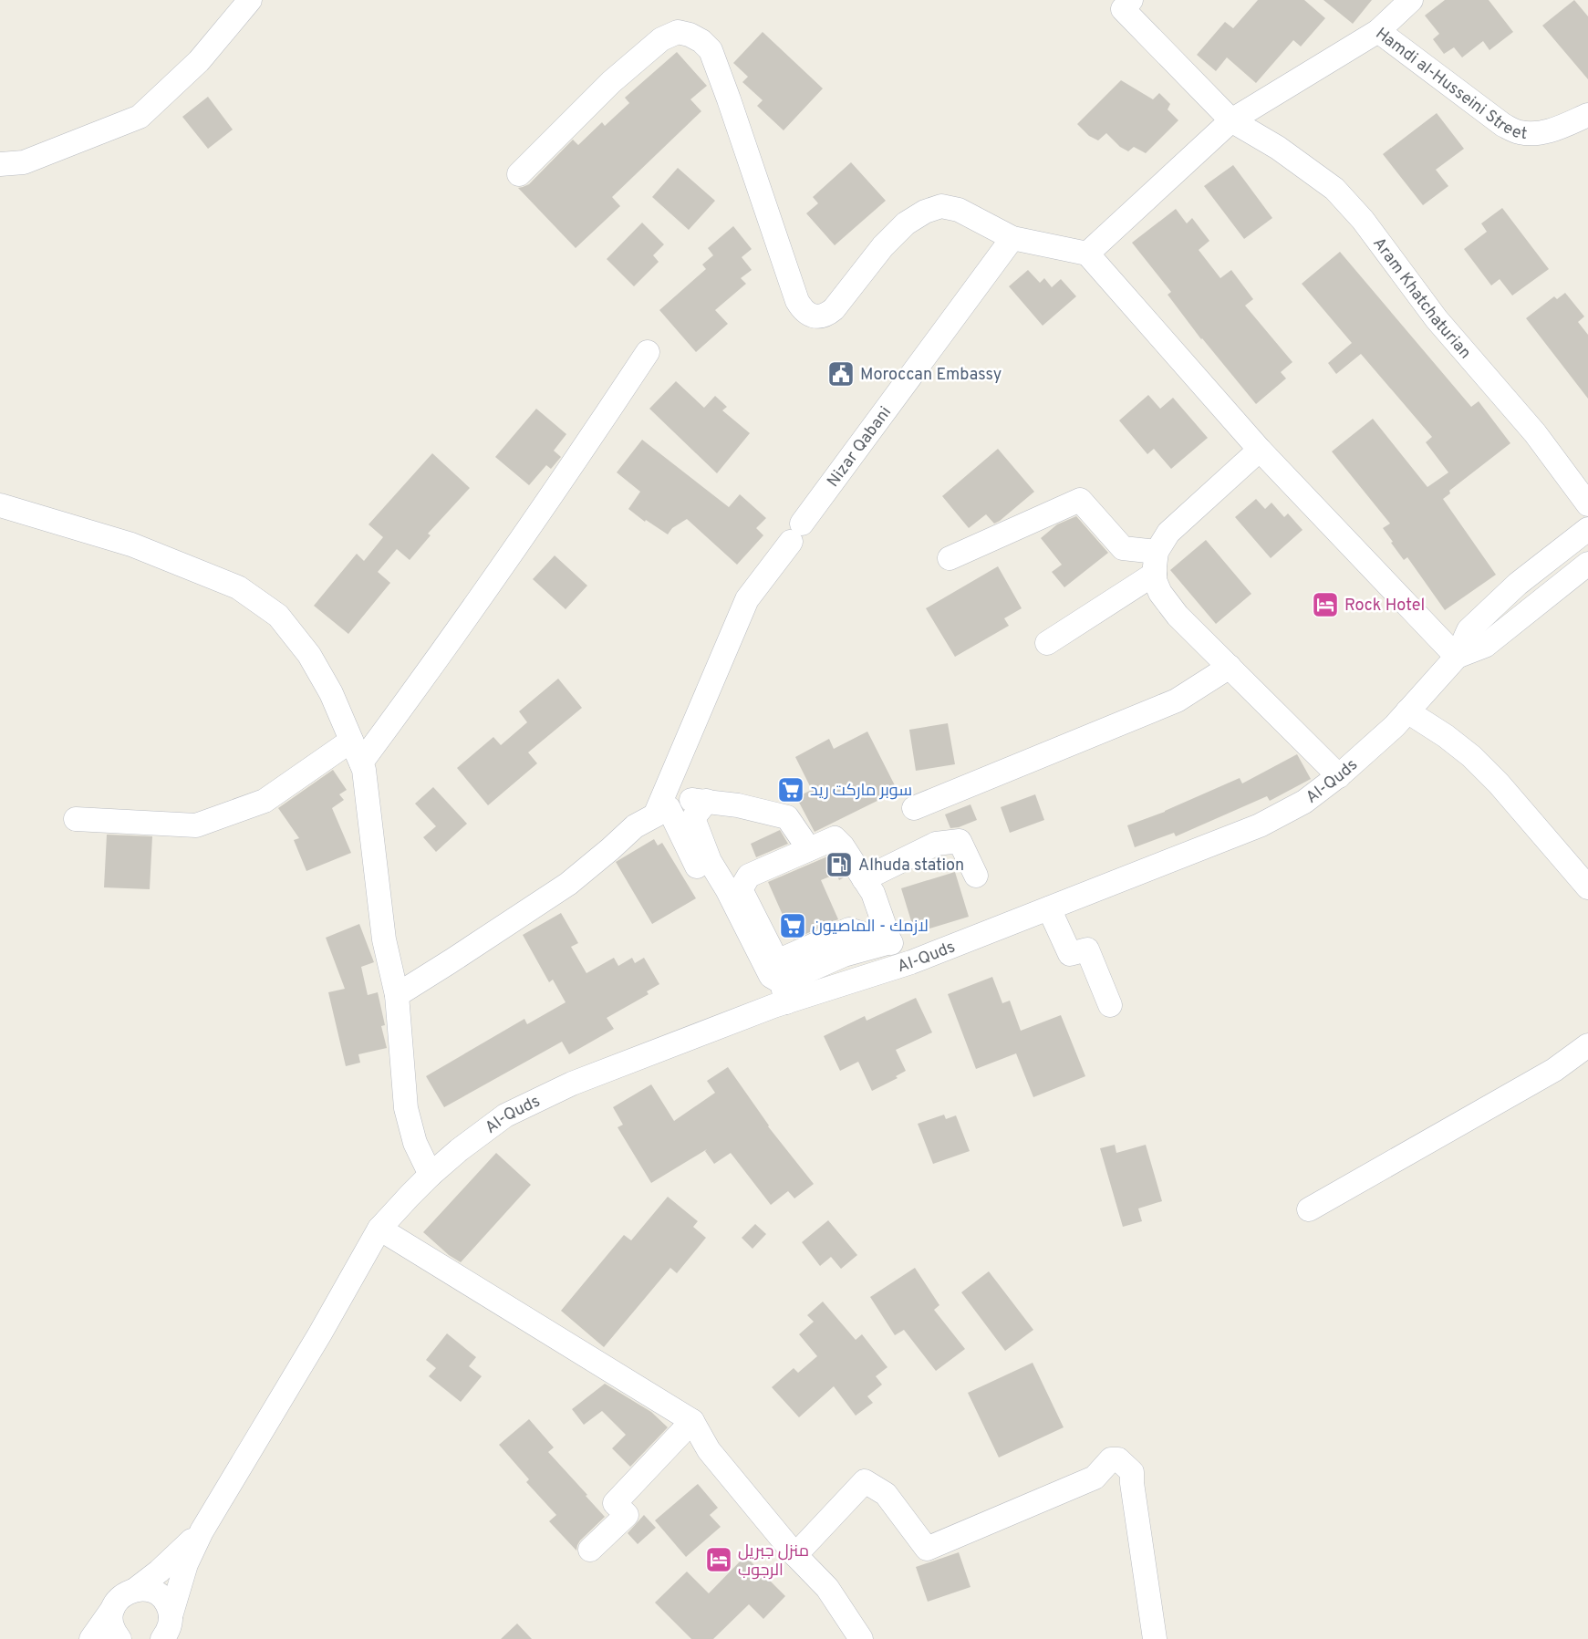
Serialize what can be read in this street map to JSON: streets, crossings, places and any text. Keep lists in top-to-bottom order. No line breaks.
{"streets":{"street":["Hamdi al-Husseini Street","Aram Khatchaturian","Nizar Qabani","Al-Quds"]},"crossings":[["Hamdi al-Husseini Street","Aram Khatchaturian"]],"places":{"public building":["Moroccan Embassy"],"hotel":["Rock Hotel","منزل جبريل الرجوب"],"supermarket":["سوبر ماركت ريد","لازمك - الماصيون"],"fuel station":["Alhuda station"]}}
